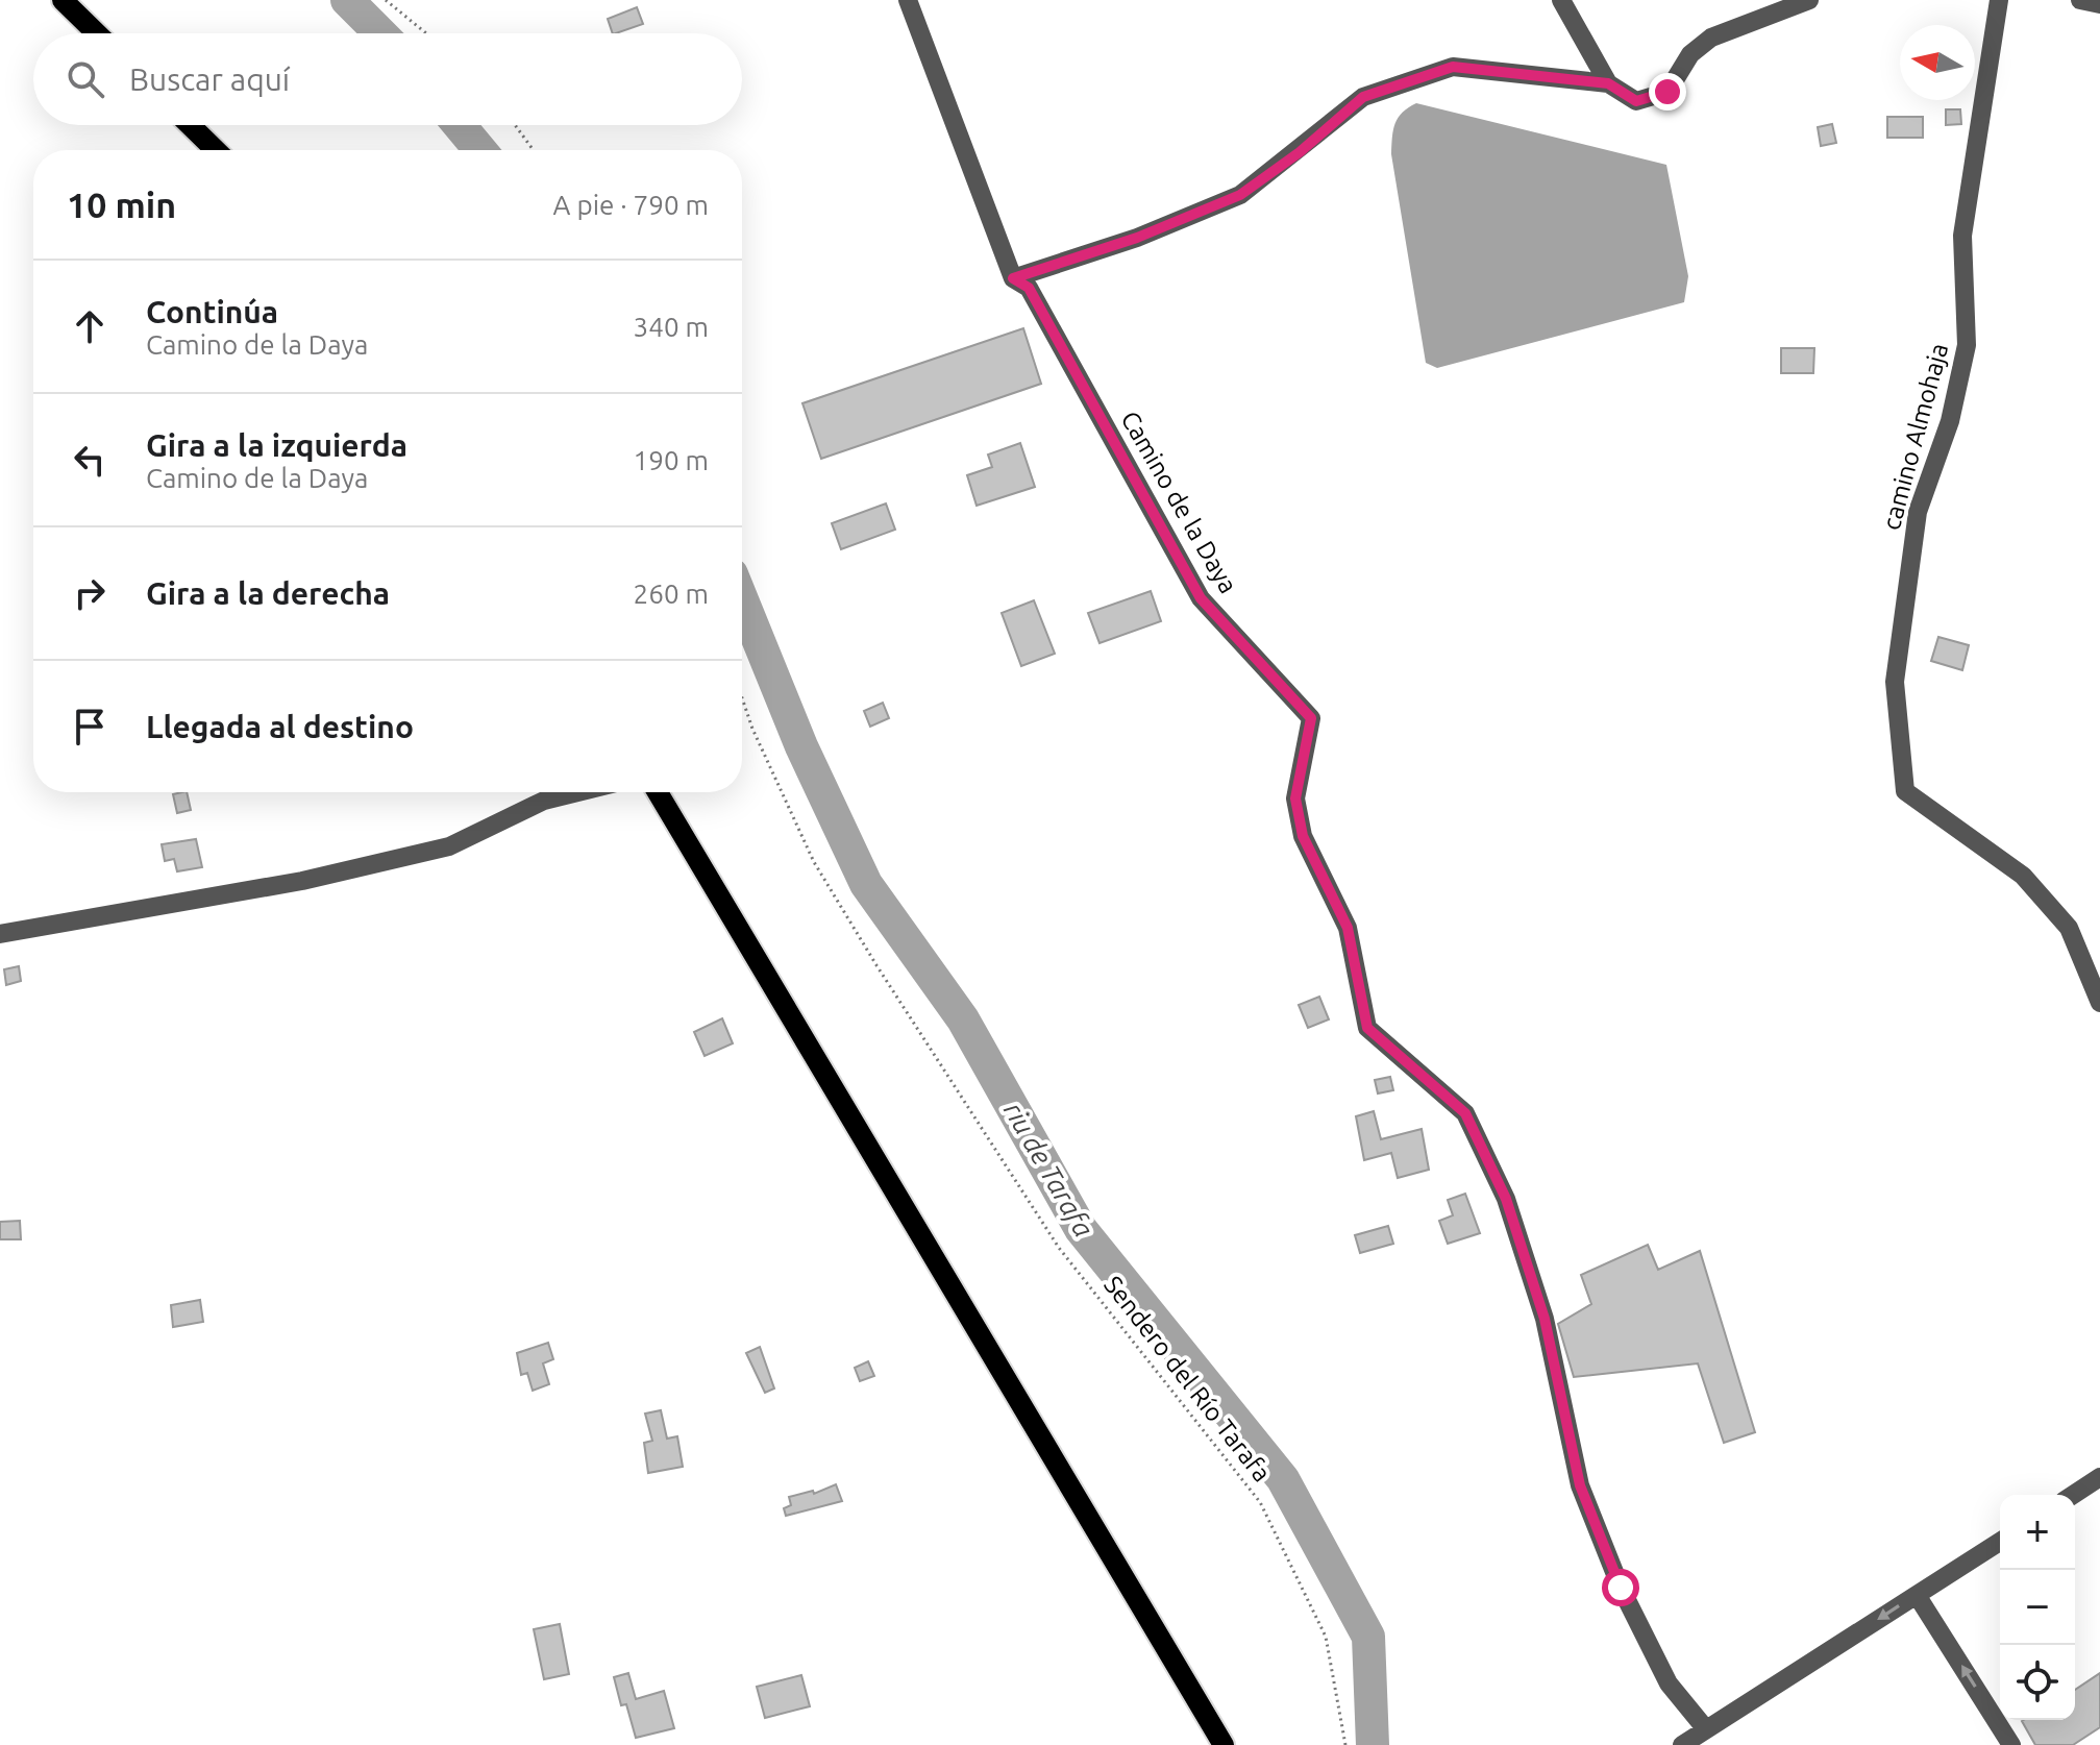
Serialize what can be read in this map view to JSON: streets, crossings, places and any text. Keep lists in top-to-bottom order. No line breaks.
{"streets":{"street":["camino Almohaja","Camino de la Daya"],"path":["Sendero del Río Tarafa"]},"water":["riu de Tarafa"],"north":"left","page":{"search":"Buscar aquí","heading":["10 min","A pie · 790 m"],"list":[["Continúa","Camino de la Daya","340 m"],["Gira a la izquierda","Camino de la Daya","190 m"],["Gira a la derecha","260 m"],"Llegada al destino"],"map_buttons":["+","−"]}}
